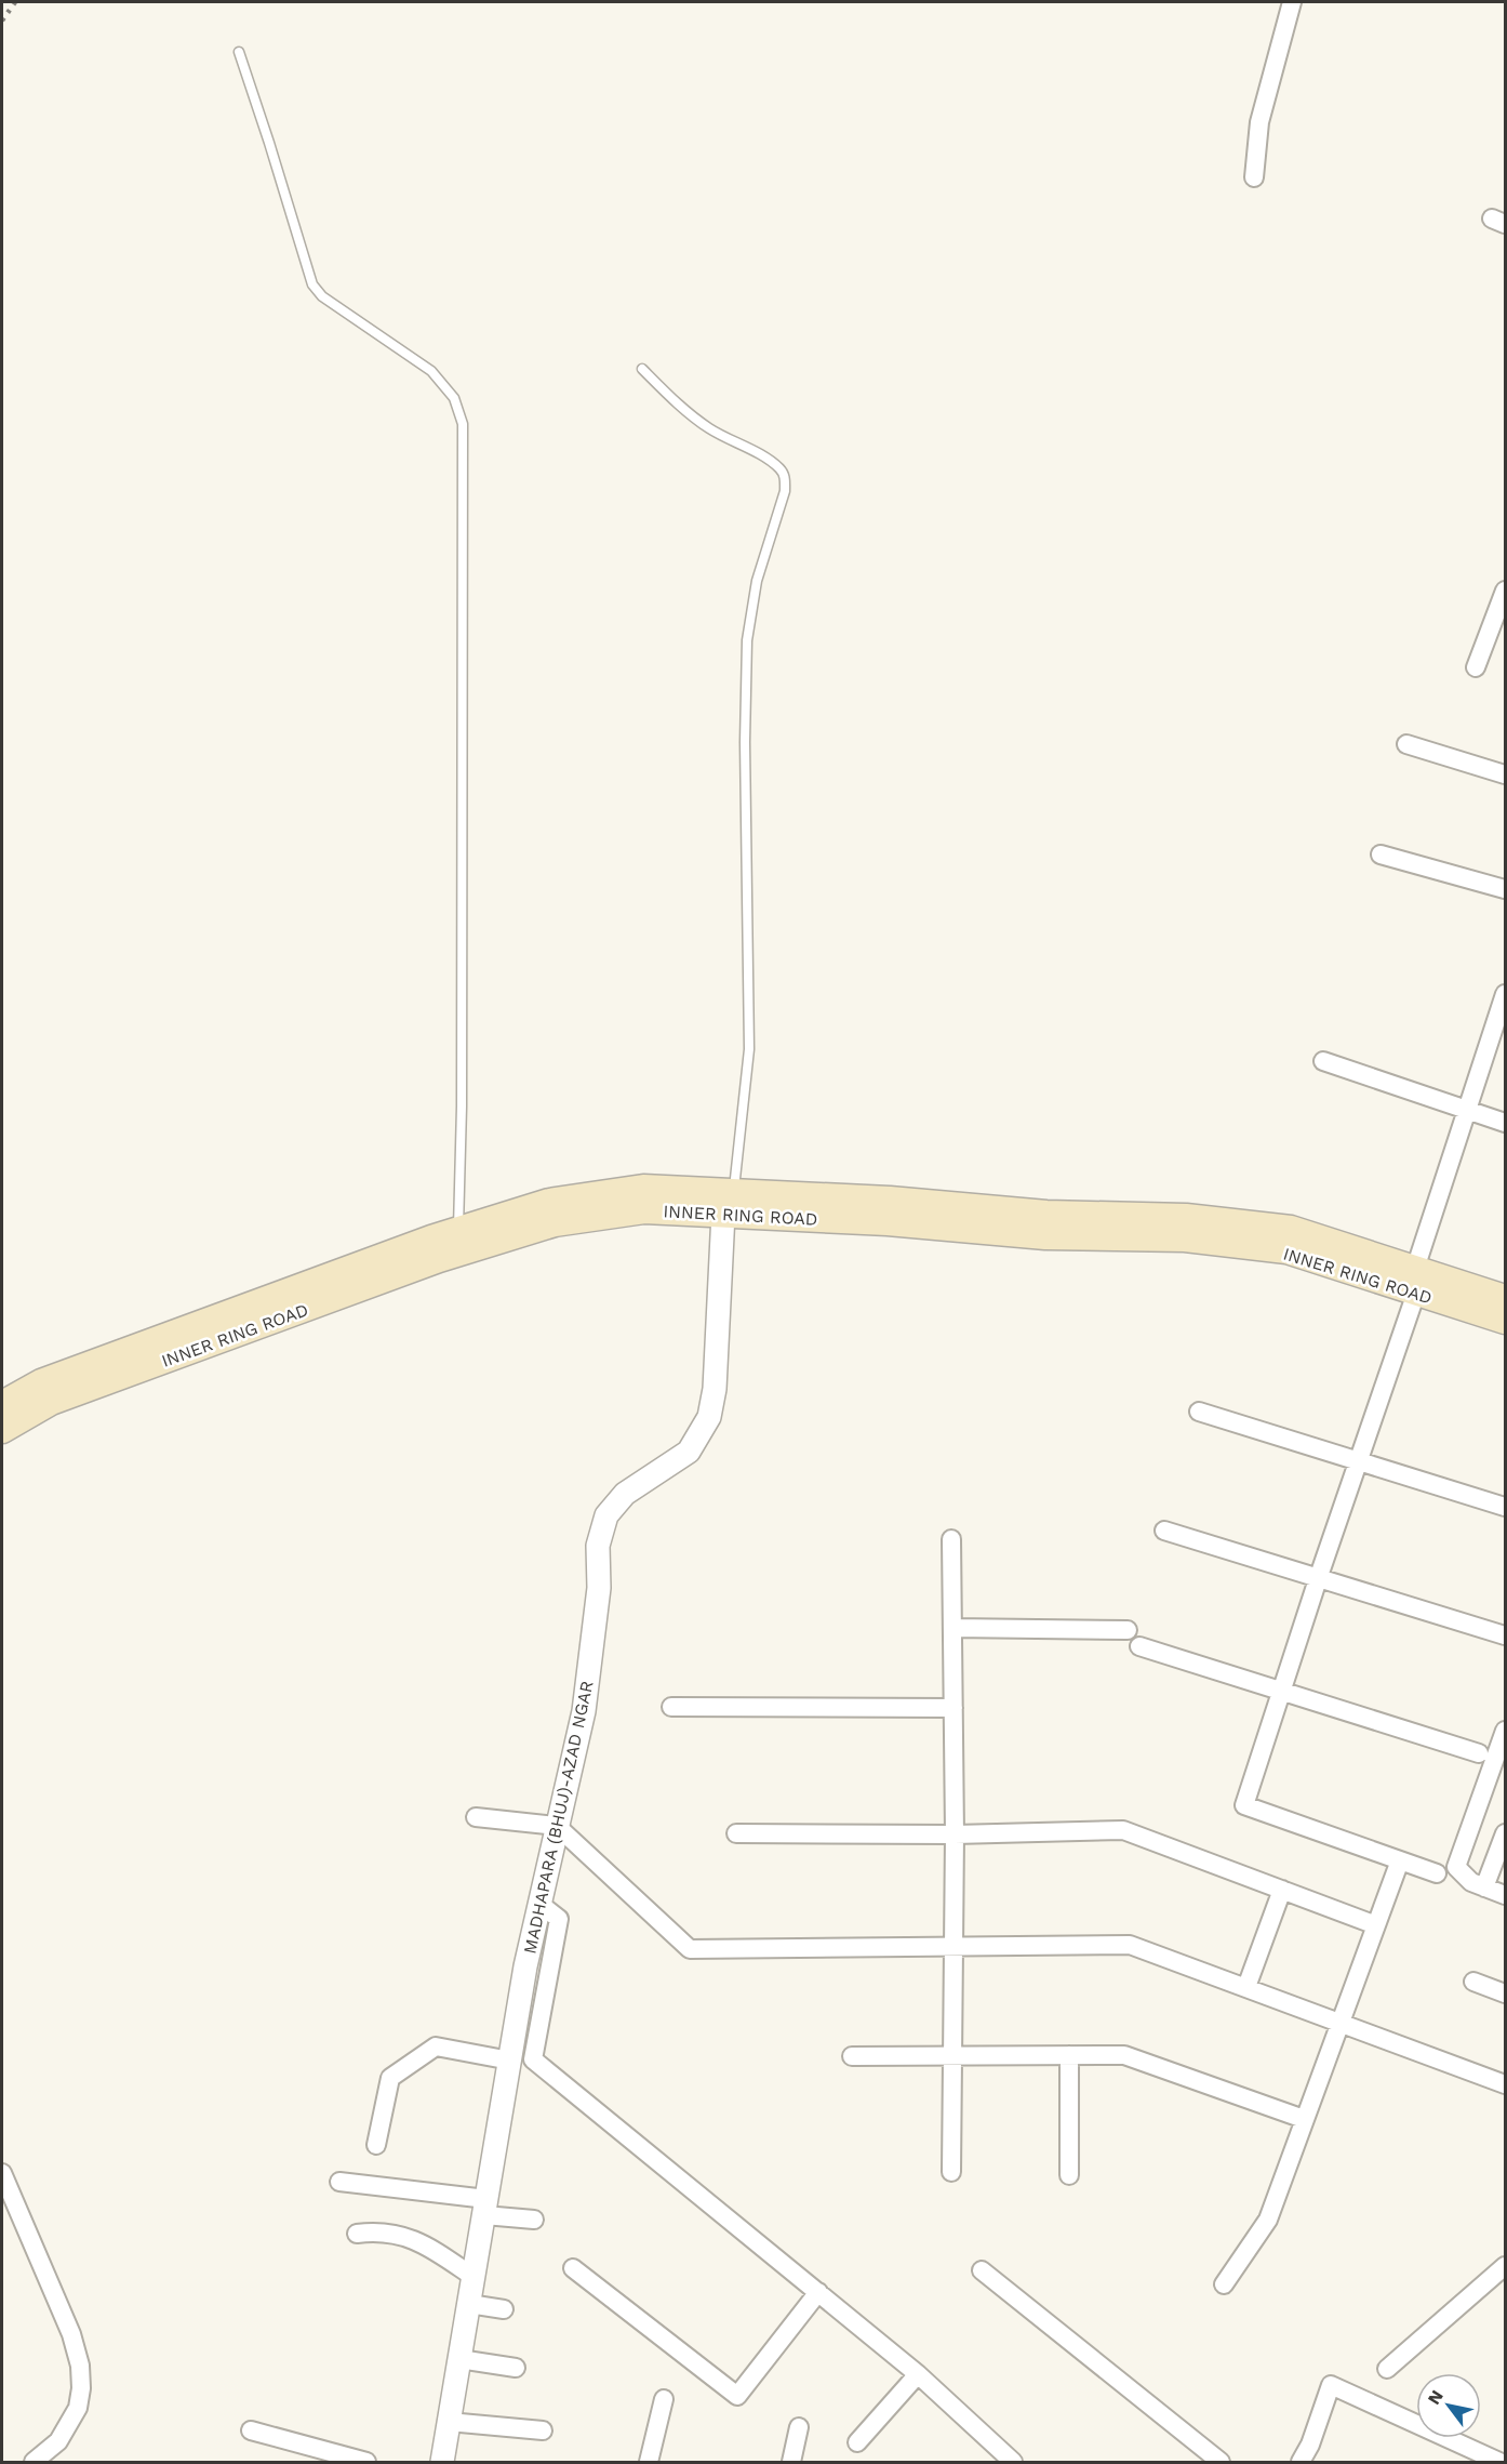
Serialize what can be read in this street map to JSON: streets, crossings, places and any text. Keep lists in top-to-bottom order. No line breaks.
{"streets":{"main road":["INNER RING ROAD"],"street":["MADHAPARA (BHUJ)-AZAD NGAR"]},"crossings":[["INNER RING ROAD","MADHAPARA (BHUJ)-AZAD NGAR"]],"north":"top left"}
